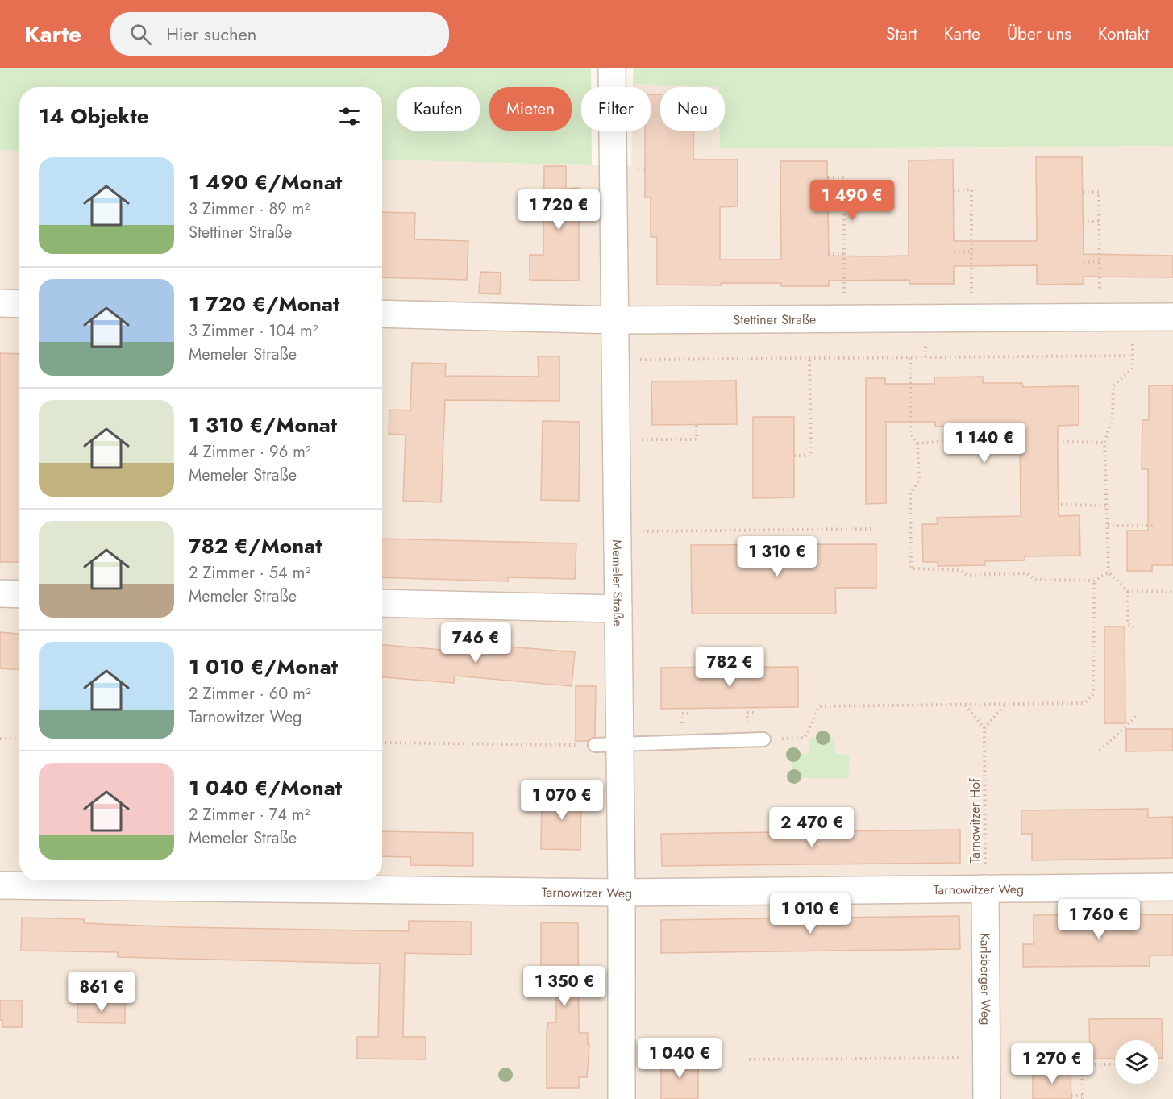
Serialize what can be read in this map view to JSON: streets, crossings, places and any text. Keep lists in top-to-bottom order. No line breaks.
{"streets":{"street":["Stettiner Straße","Memeler Straße","Tarnowitzer Weg","Karlsberger Weg"],"path":["Tarnowitzer Hof"]},"crossings":[["Stettiner Straße","Memeler Straße"],["Memeler Straße","Tarnowitzer Weg"],["Tarnowitzer Hof","Tarnowitzer Weg"],["Tarnowitzer Hof","Karlsberger Weg"],["Tarnowitzer Weg","Karlsberger Weg"]],"page":{"header":"Karte","search":"Hier suchen","nav":["Start","Karte","Über uns","Kontakt"],"chip":["Kaufen","Mieten","Filter","Neu"],"heading":"14 Objekte","list":[{"name":"1 490 €/Monat","note":"3 Zimmer · 89 m² · Stettiner Straße"},{"name":"1 720 €/Monat","note":"3 Zimmer · 104 m² · Memeler Straße"},{"name":"1 310 €/Monat","note":"4 Zimmer · 96 m² · Memeler Straße"},{"name":"782 €/Monat","note":"2 Zimmer · 54 m² · Memeler Straße"},{"name":"1 010 €/Monat","note":"2 Zimmer · 60 m² · Tarnowitzer Weg"},{"name":"1 040 €/Monat","note":"2 Zimmer · 74 m² · Memeler Straße"}],"price":["1 490 €","1 720 €","1 140 €","1 310 €","746 €","782 €","1 070 €","2 470 €","1 010 €","1 760 €","1 350 €","861 €","1 040 €","1 270 €"]}}
